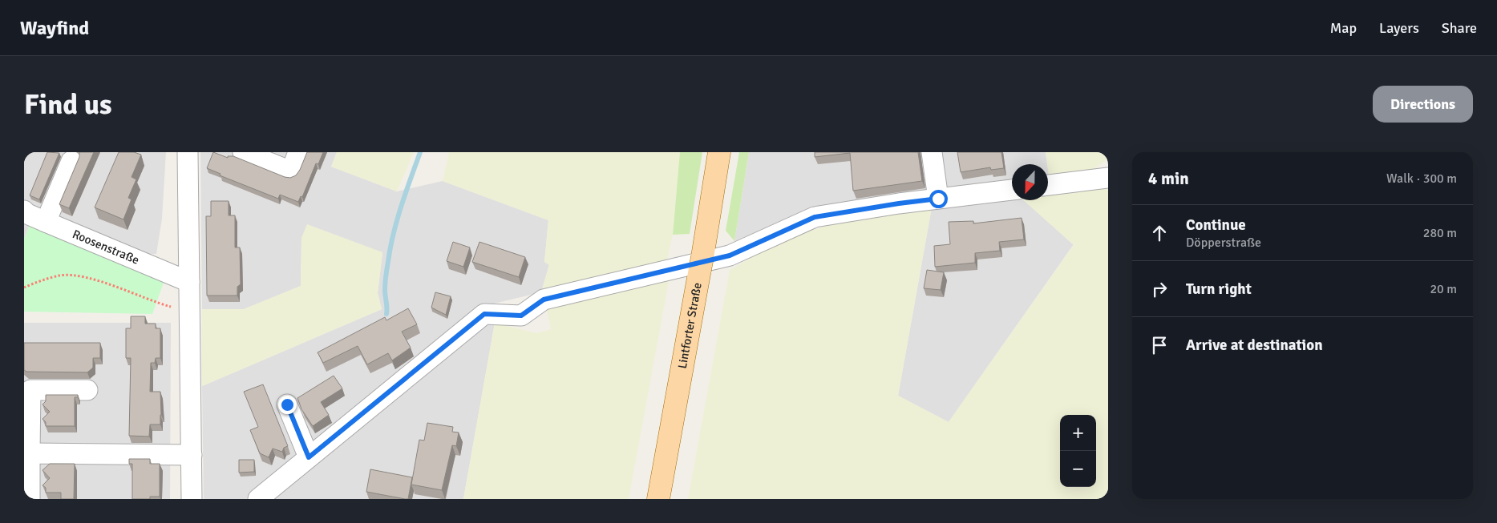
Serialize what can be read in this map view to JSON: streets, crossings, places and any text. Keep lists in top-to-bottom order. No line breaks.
{"streets":{"main road":["Lintforter Straße"],"street":["Roosenstraße"]},"north":"bottom","page":{"header":"Wayfind","nav":["Map","Layers","Share"],"buttons":"Directions","title":"Find us","heading":["4 min","Walk · 300 m"],"list":[["Continue","Döpperstraße","280 m"],["Turn right","20 m"],"Arrive at destination"],"map_buttons":["+","−"]}}
